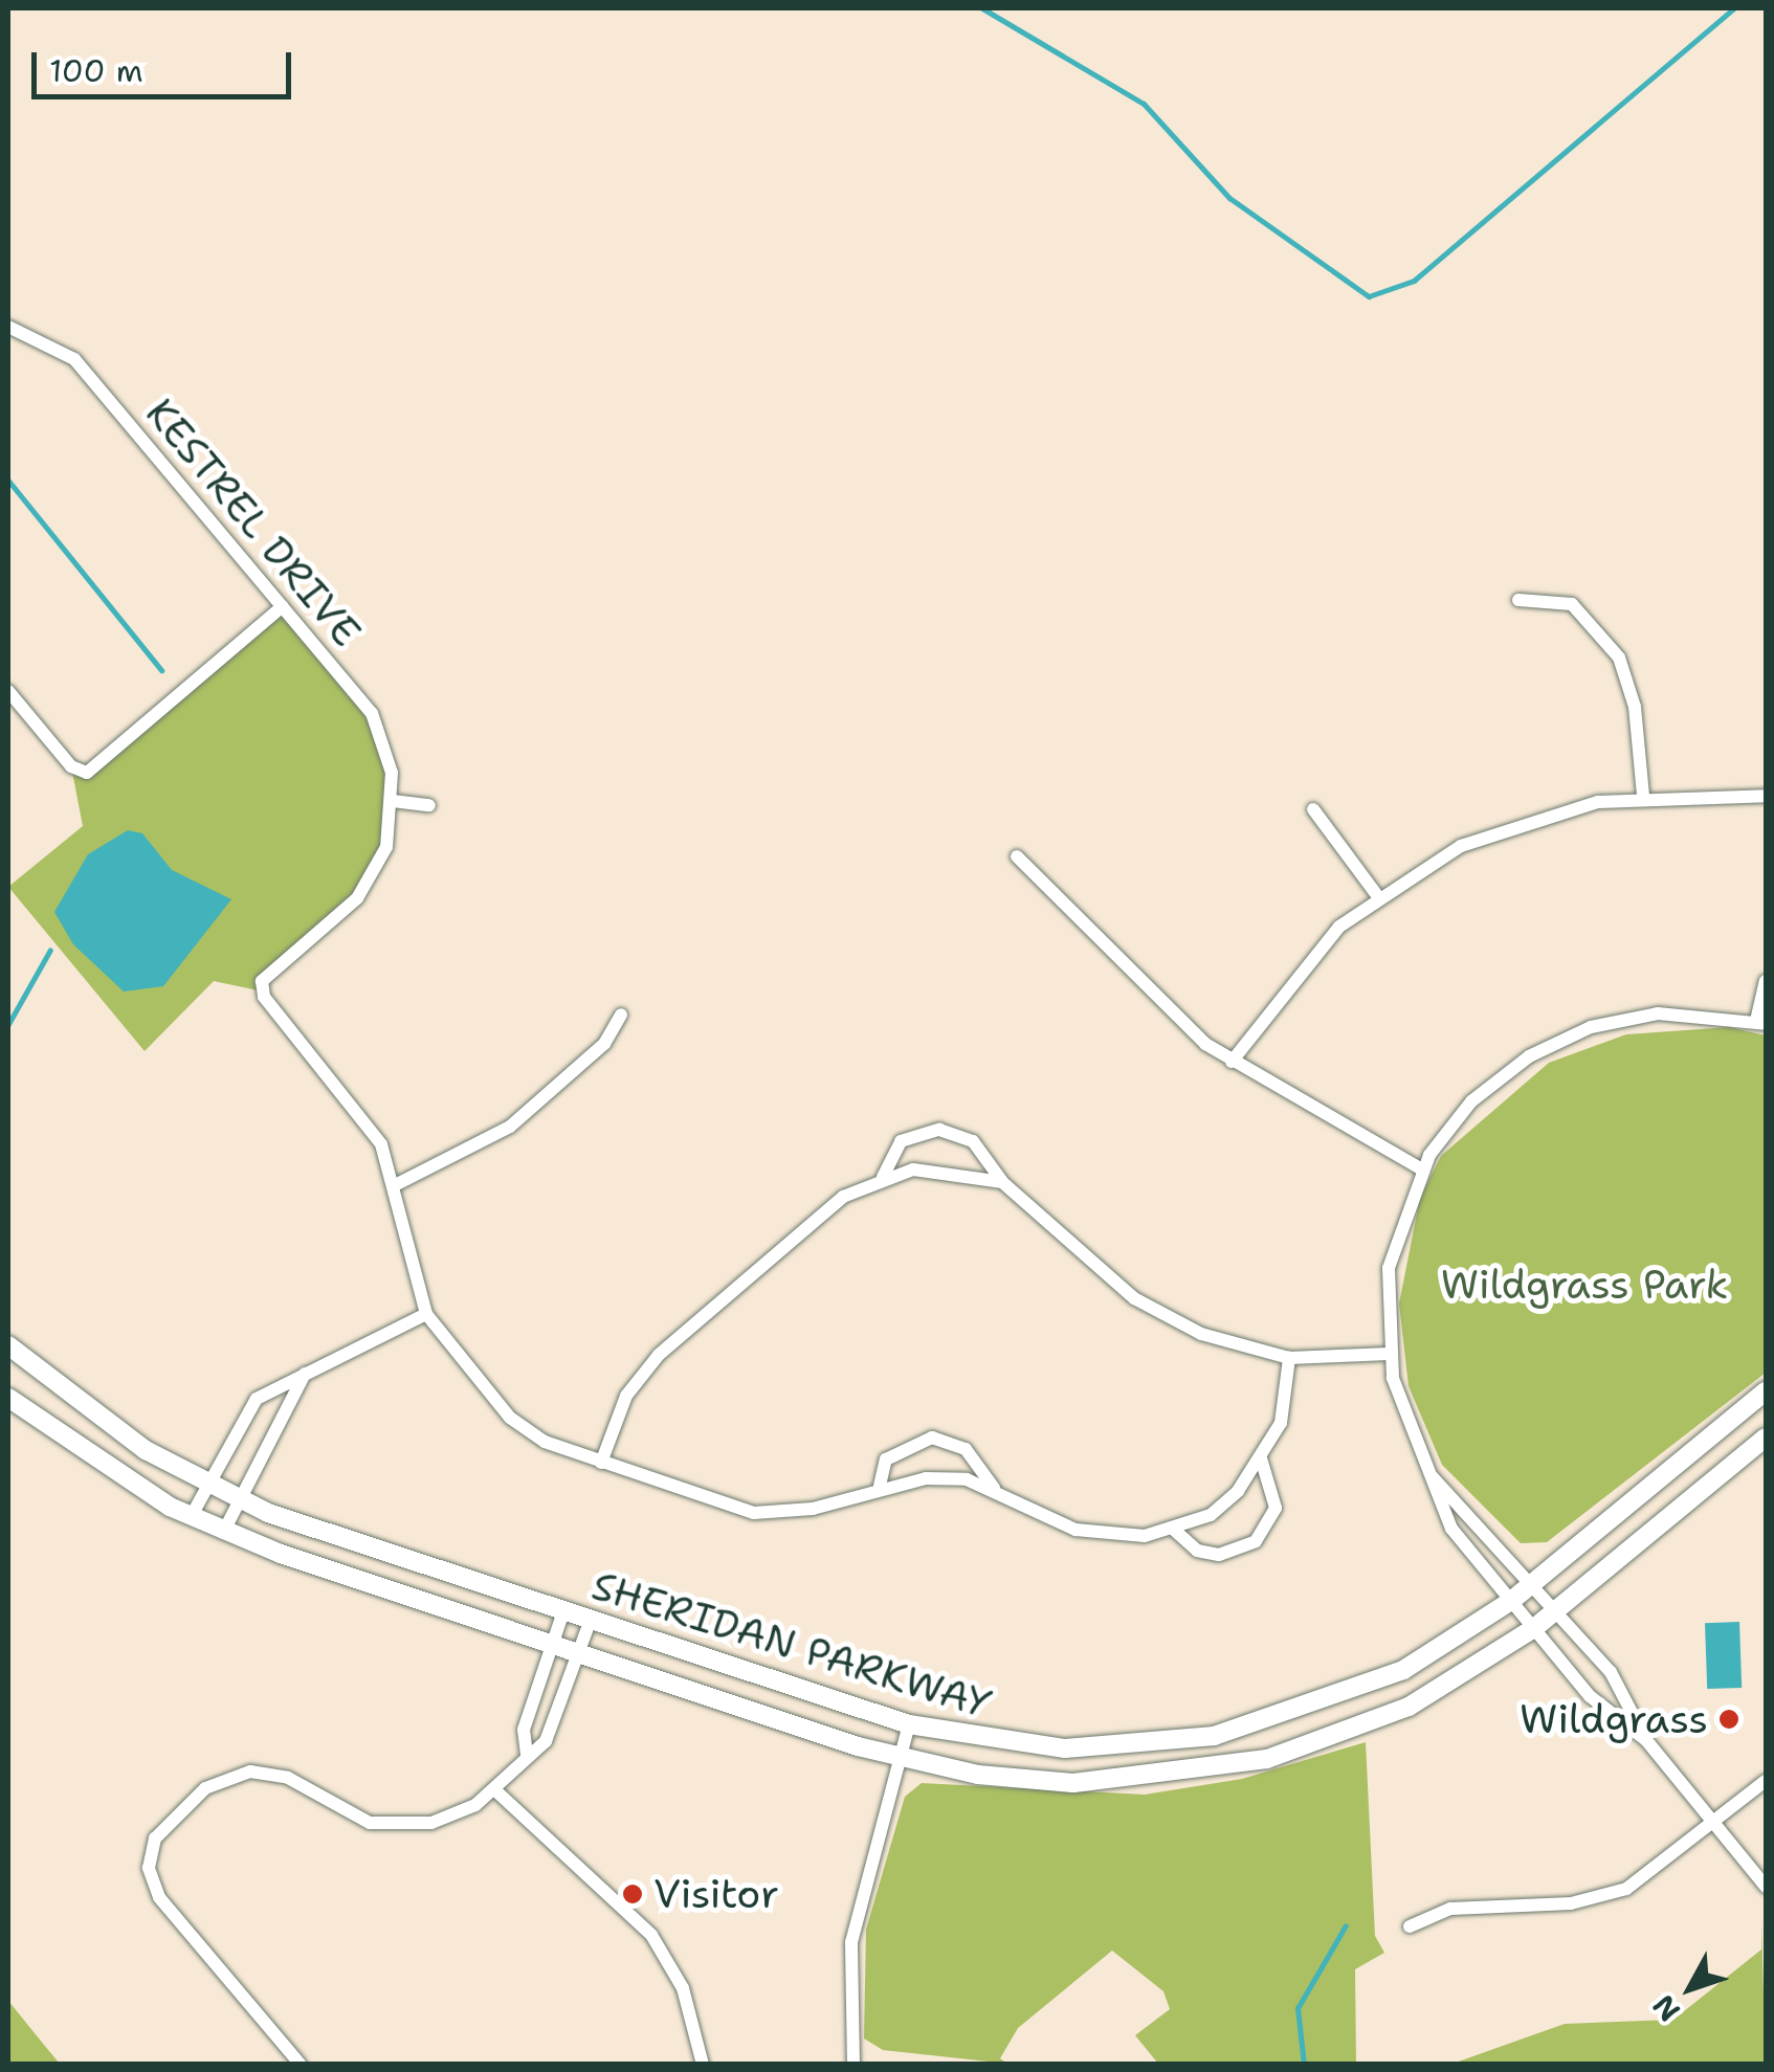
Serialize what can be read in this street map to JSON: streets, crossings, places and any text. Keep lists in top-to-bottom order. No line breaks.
{"streets":{"main road":["SHERIDAN PARKWAY"],"street":["KESTREL DRIVE"]},"parks":["Wildgrass Park"],"places":["Wildgrass","Visitor"],"scale_bar":"100 m","north":"bottom left"}
